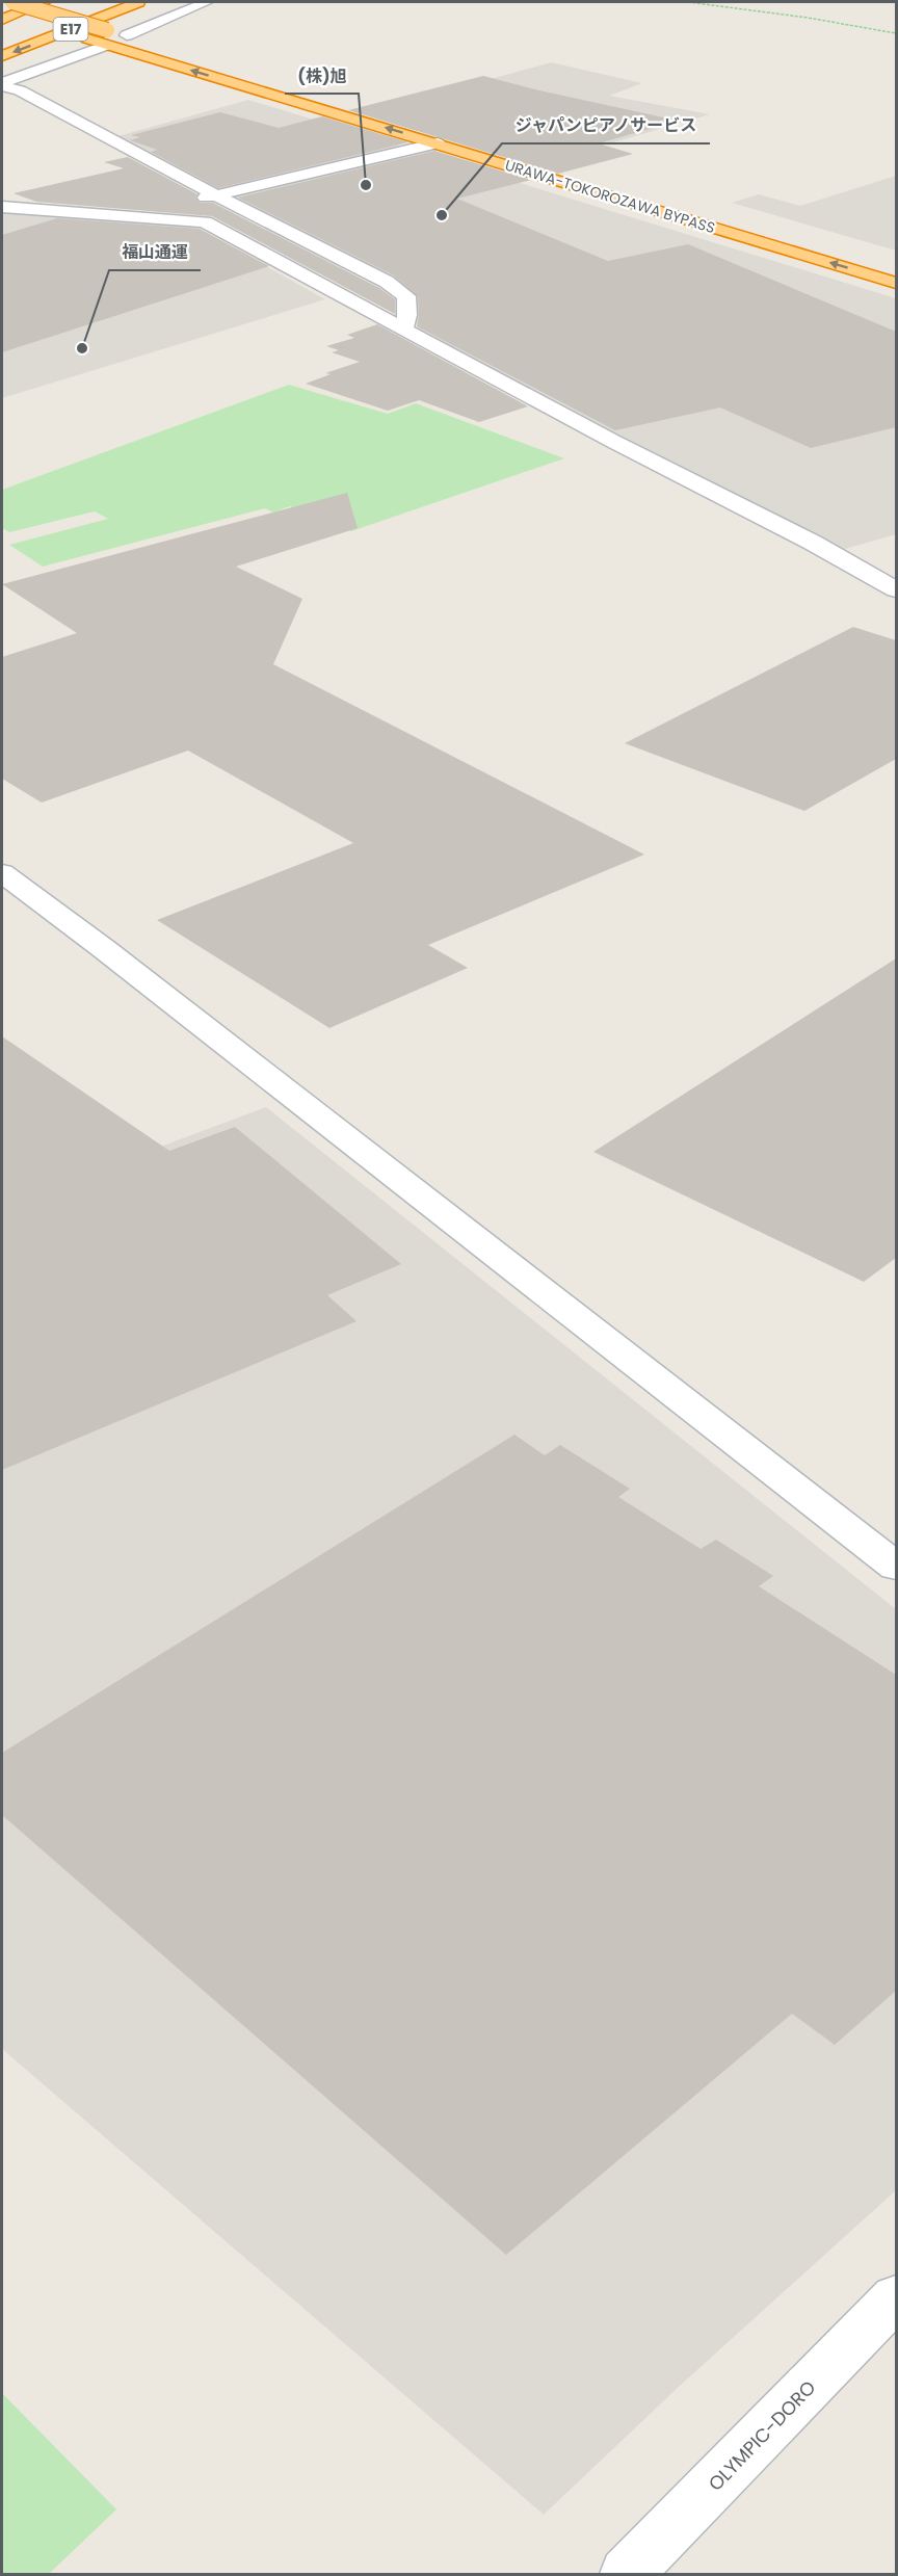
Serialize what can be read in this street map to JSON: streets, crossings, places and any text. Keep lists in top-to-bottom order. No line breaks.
{"streets":{"highway":["E17","URAWA-TOKOROZAWA BYPASS"],"street":["OLYMPIC-DORO"]},"places":["(株)旭","ジャパンピアノサービス","福山通運"]}
